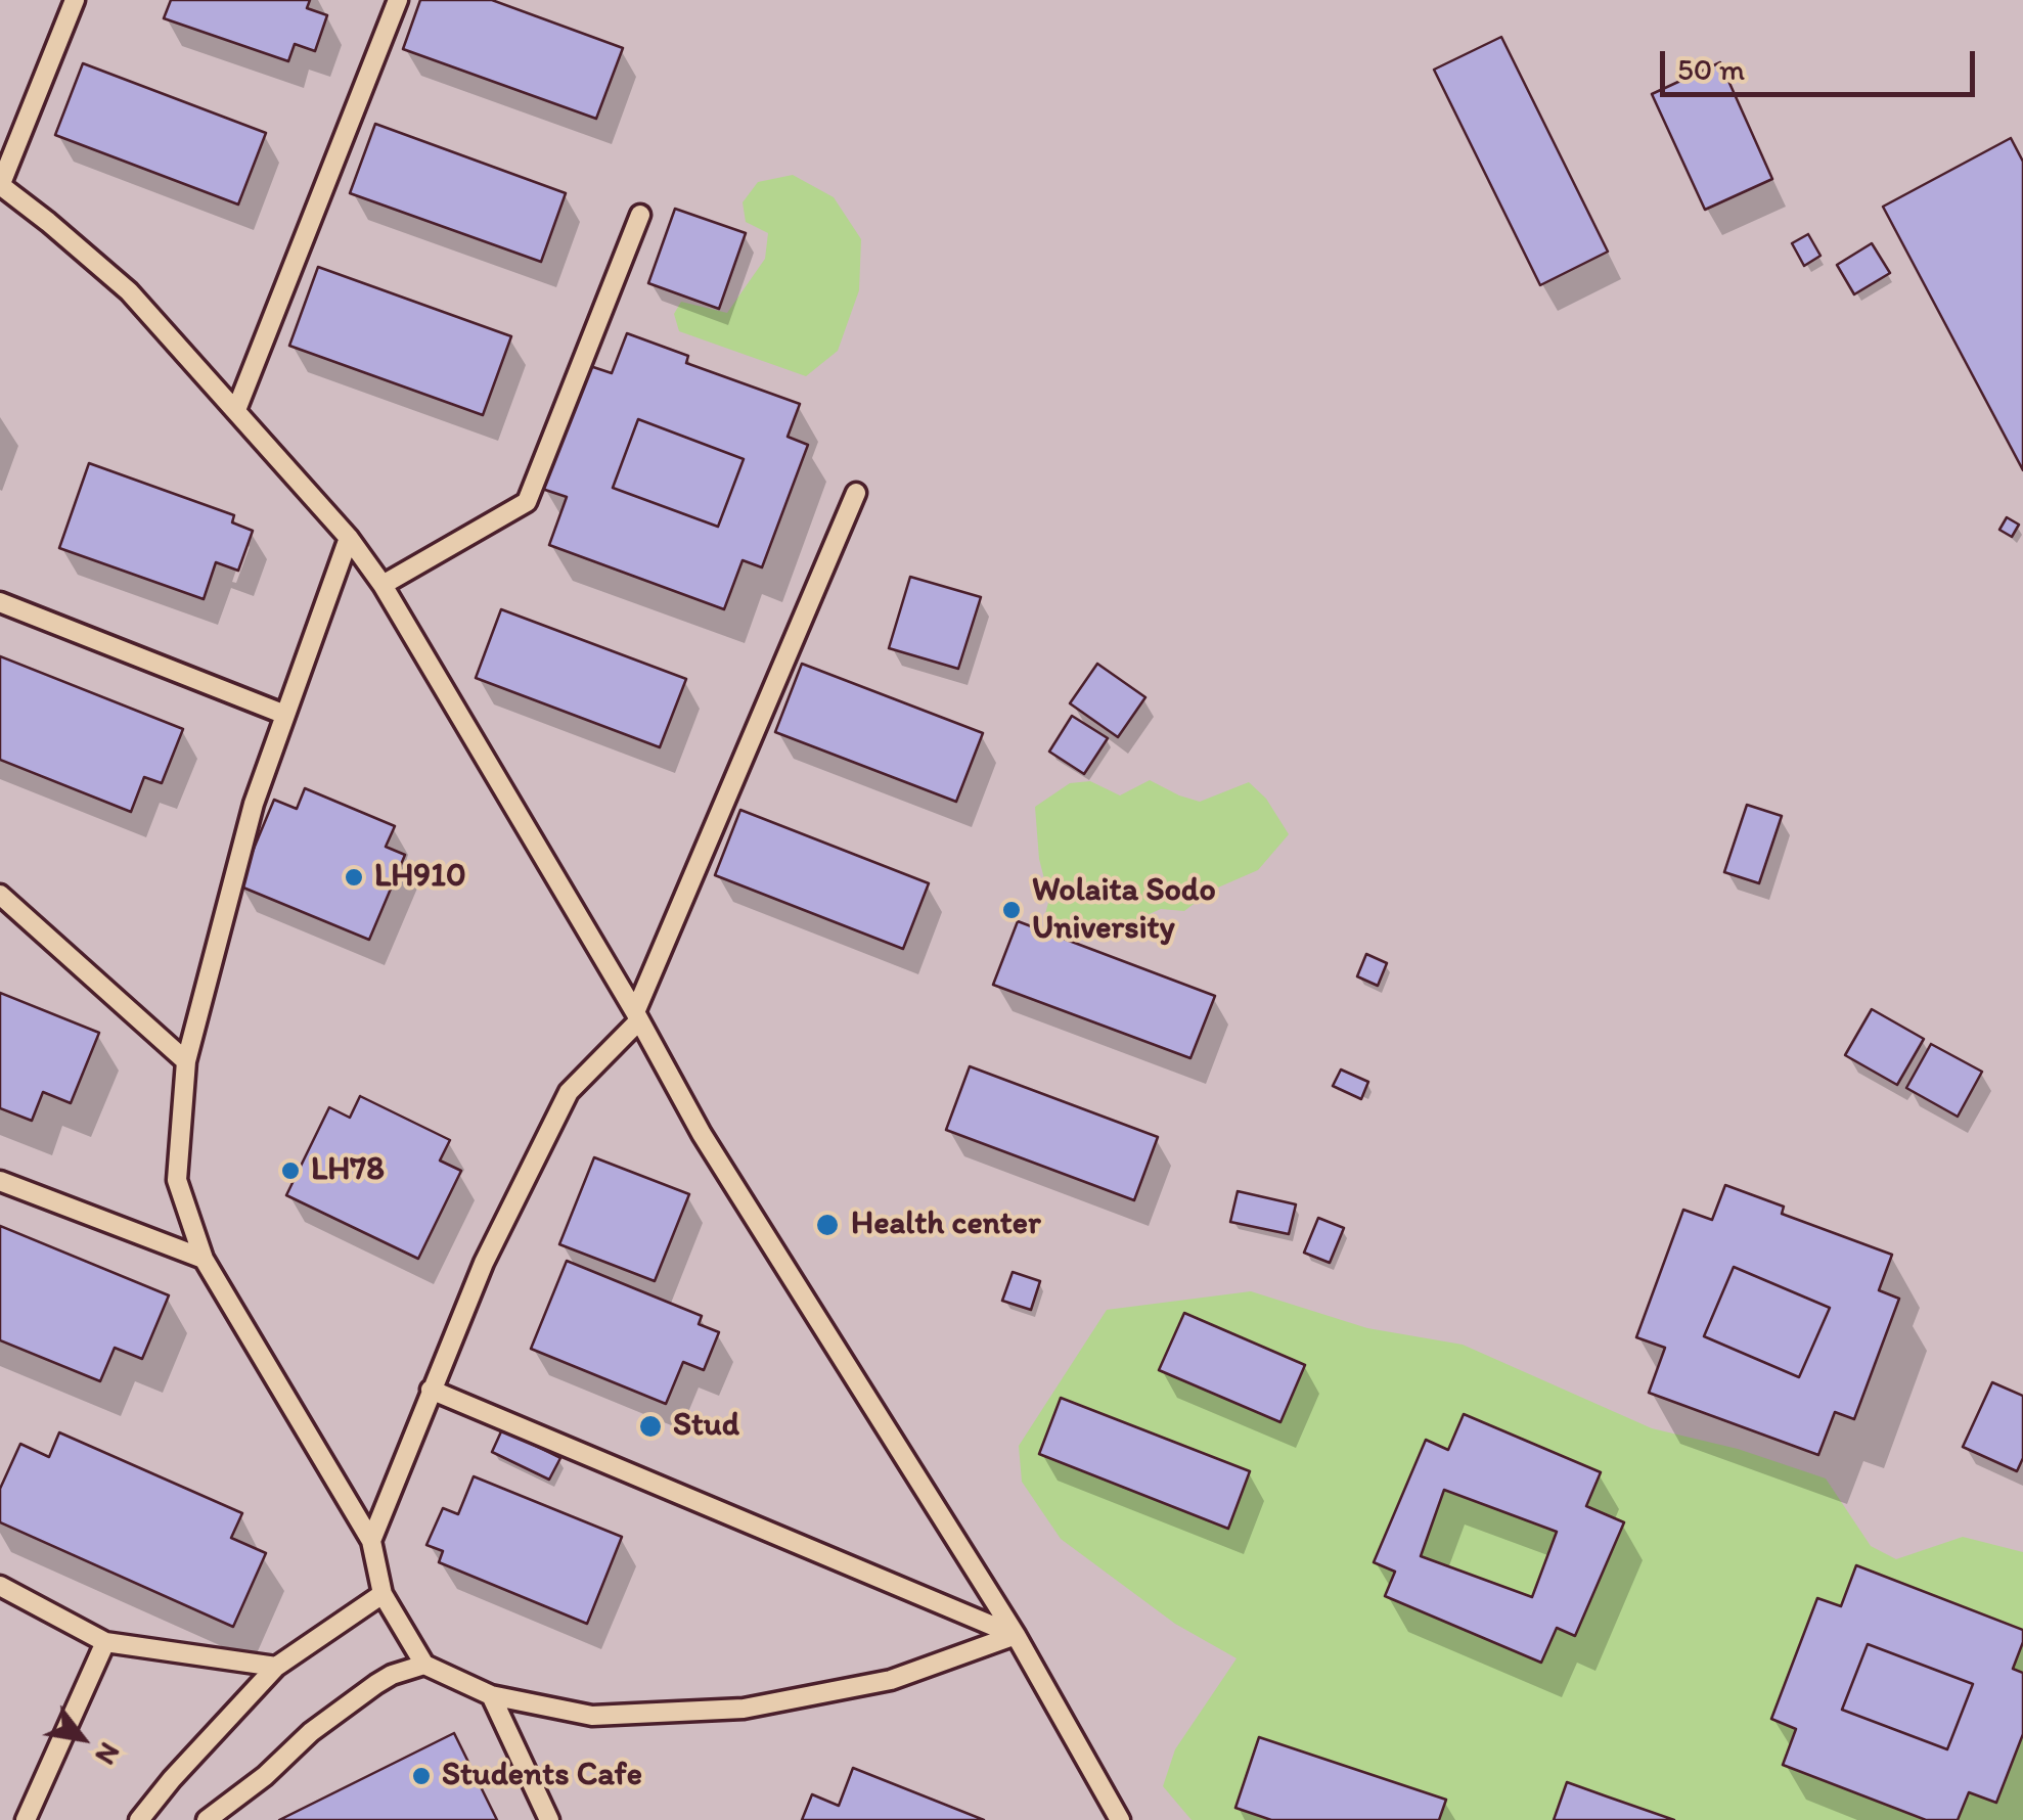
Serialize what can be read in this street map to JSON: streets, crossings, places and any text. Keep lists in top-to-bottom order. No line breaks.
{"places":["LH910","Wolaita Sodo University","LH78","Health center","Stud","Students Cafe"],"scale_bar":"50 m","north":"bottom right"}
